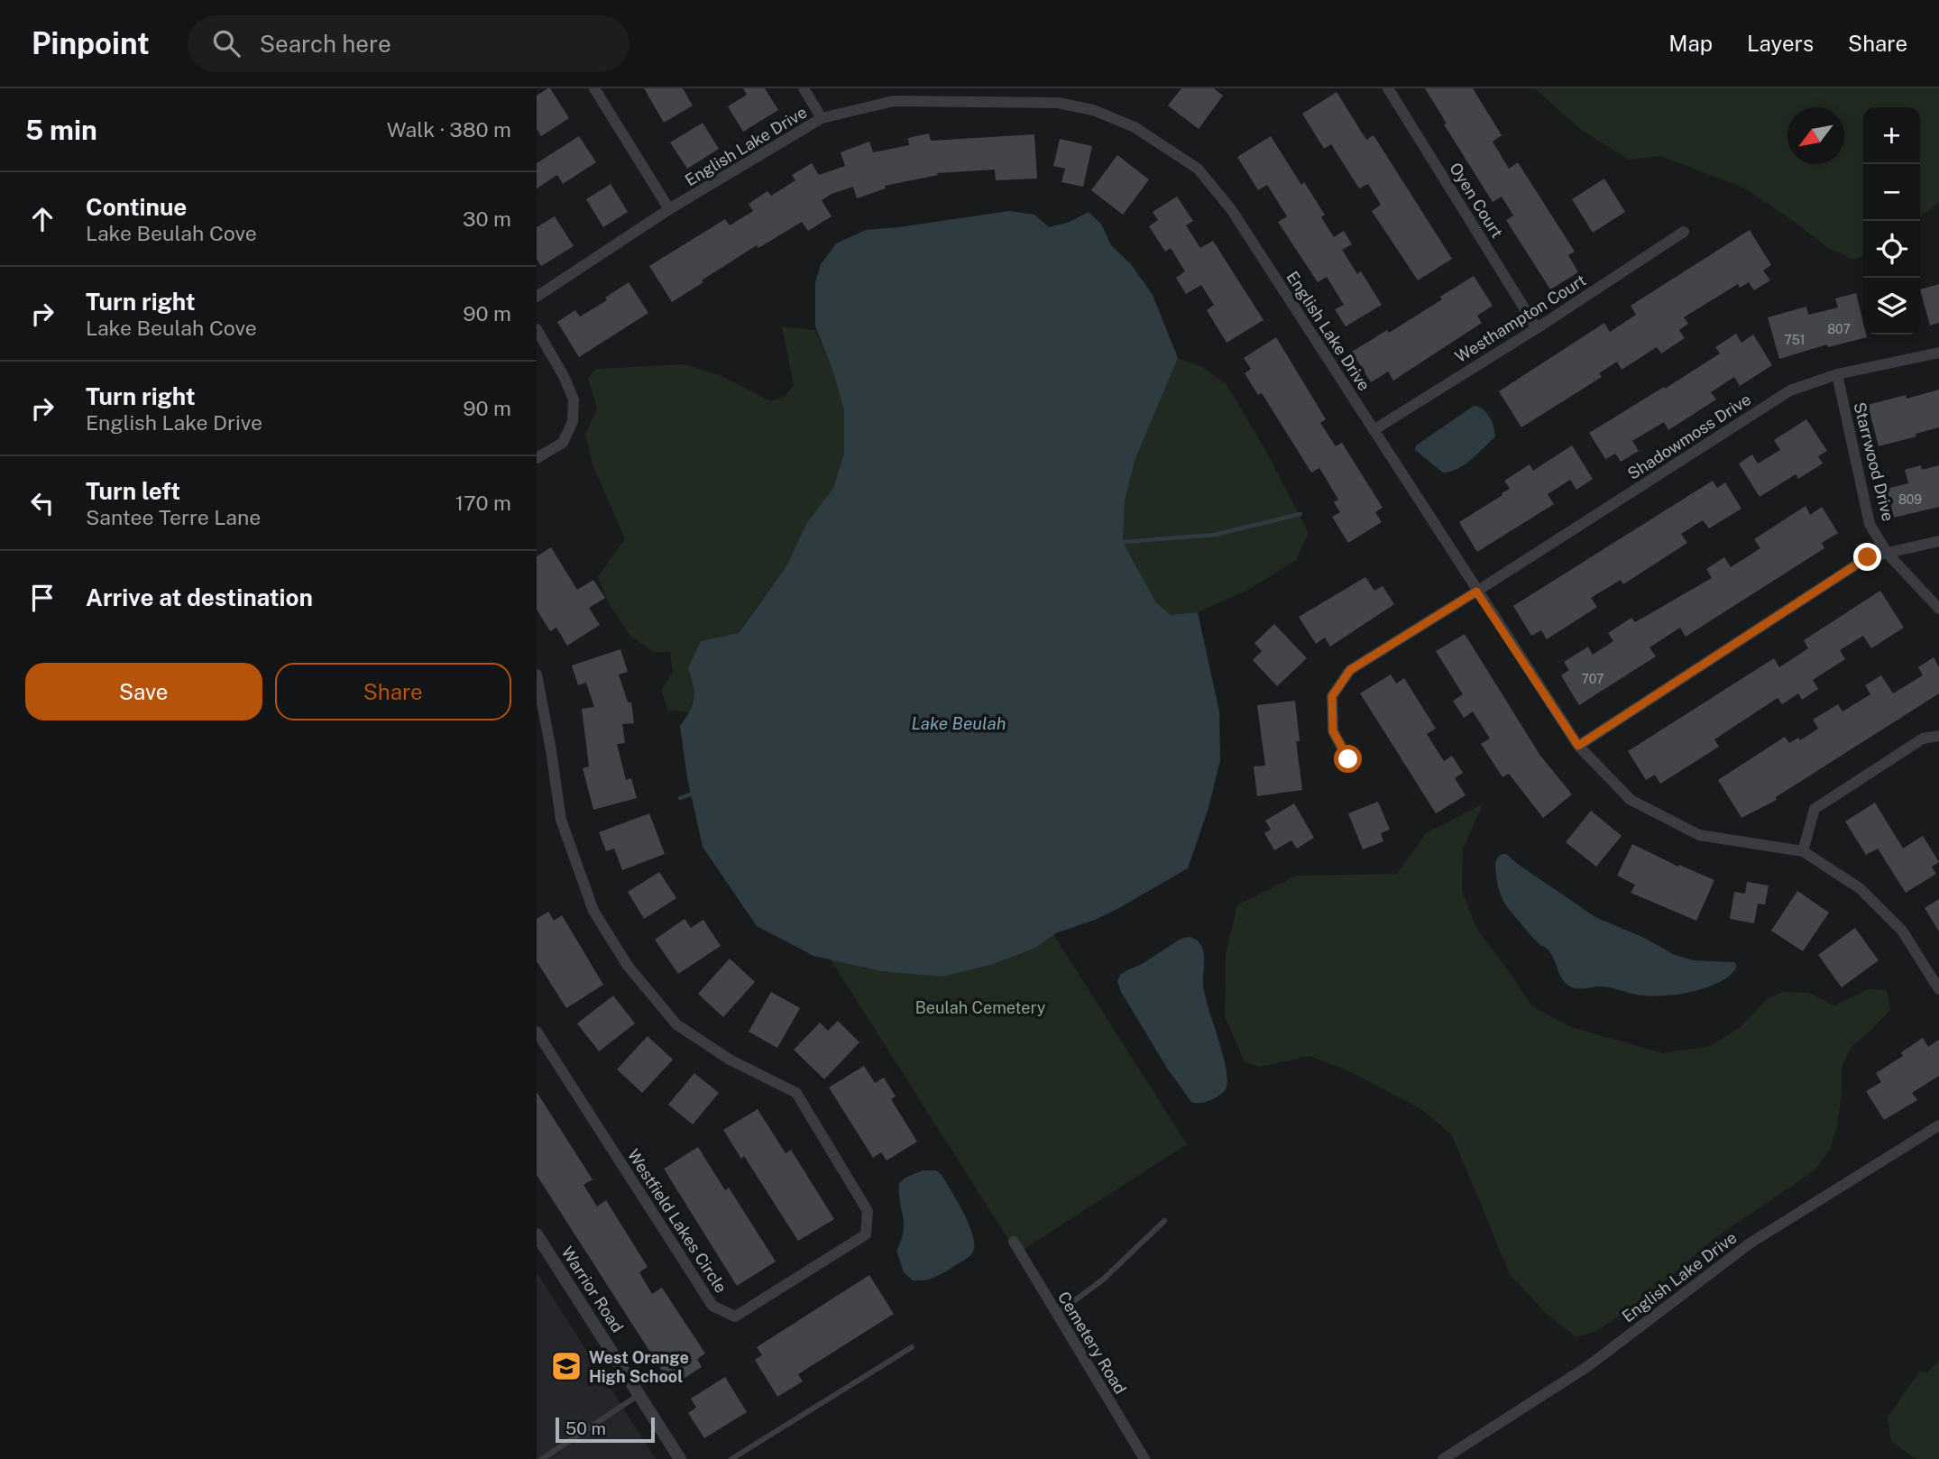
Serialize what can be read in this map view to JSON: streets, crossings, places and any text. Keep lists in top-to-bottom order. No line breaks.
{"streets":{"street":["English Lake Drive","Oyen Court","Westhampton Court","Shadowmoss Drive","Starrwood Drive","Westfield Lakes Circle","Warrior Road","Cemetery Road"]},"crossings":[["English Lake Drive","Westhampton Court"],["English Lake Drive","Shadowmoss Drive"],["Oyen Court","Westhampton Court"],["Shadowmoss Drive","Starrwood Drive"]],"water":["Lake Beulah"],"parks":["Beulah Cemetery"],"places":{"school or university":["West Orange High School"]},"house_numbers":["807","751","809","707"],"scale_bar":"50 m","north":"bottom left","page":{"header":"Pinpoint","search":"Search here","nav":["Map","Layers","Share"],"heading":["5 min","Walk · 380 m"],"map_buttons":["+","−"],"list":[["Continue","Lake Beulah Cove","30 m"],["Turn right","Lake Beulah Cove","90 m"],["Turn right","English Lake Drive","90 m"],["Turn left","Santee Terre Lane","170 m"],"Arrive at destination"],"buttons":["Save","Share"],"scale":"50 m"}}
